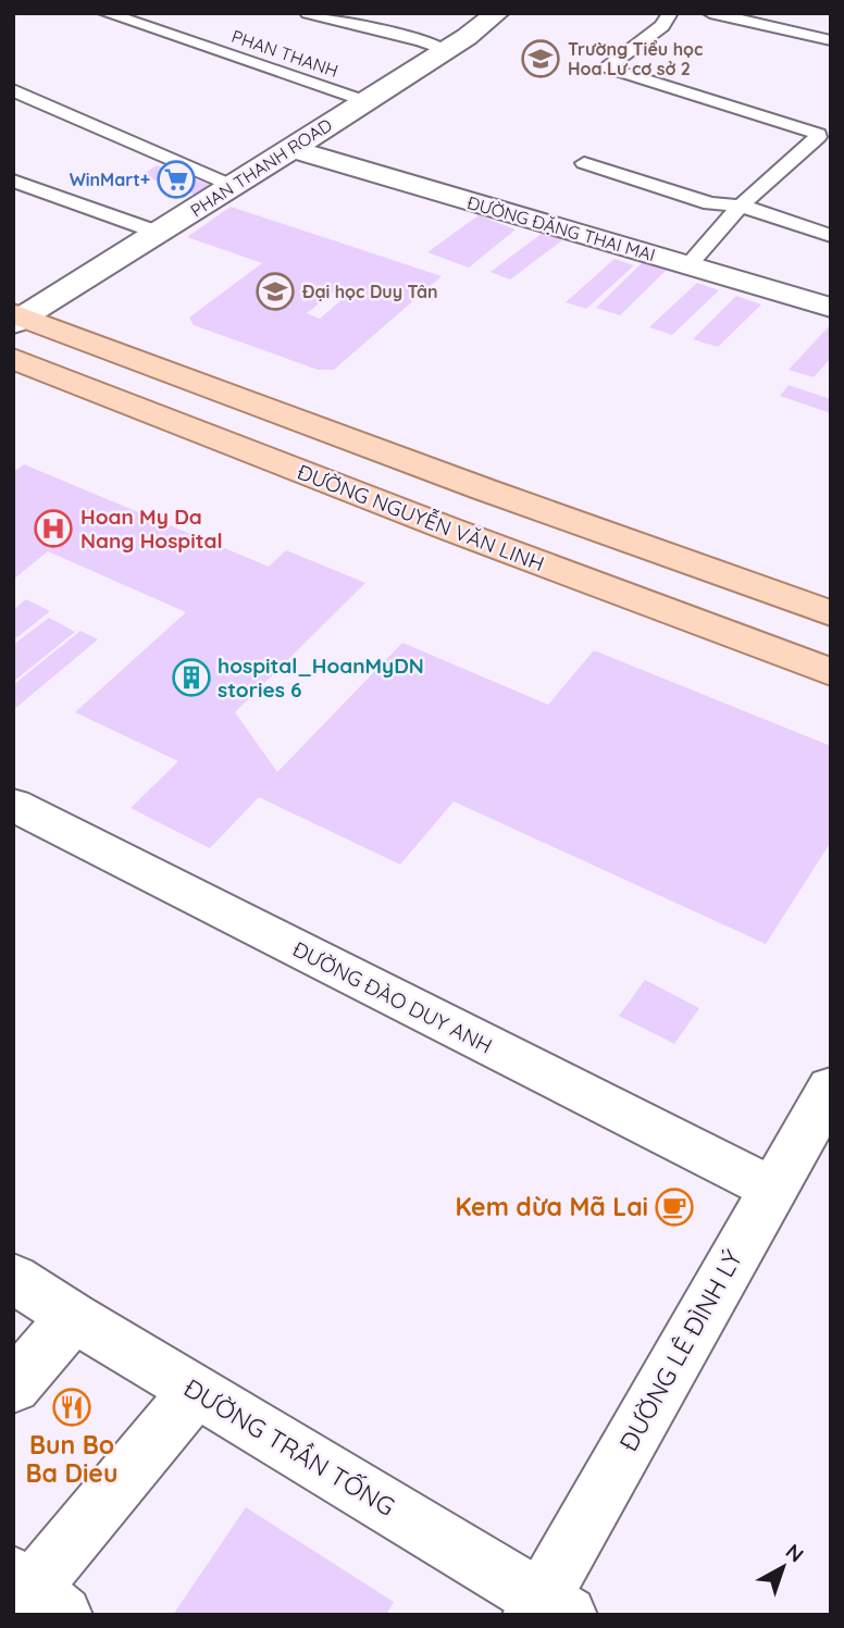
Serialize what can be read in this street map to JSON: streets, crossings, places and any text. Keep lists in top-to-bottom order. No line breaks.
{"streets":{"main road":["ĐƯỜNG NGUYỄN VĂN LINH"],"street":["PHAN THANH ROAD","ĐƯỜNG ĐẶNG THAI MAI","ĐƯỜNG ĐÀO DUY ANH","ĐƯỜNG LÊ ĐÌNH LÝ","ĐƯỜNG TRẦN TỐNG"],"lane":["PHAN THANH"]},"crossings":[["PHAN THANH","PHAN THANH ROAD"],["PHAN THANH ROAD","ĐƯỜNG ĐẶNG THAI MAI"],["ĐƯỜNG ĐÀO DUY ANH","ĐƯỜNG LÊ ĐÌNH LÝ"],["ĐƯỜNG LÊ ĐÌNH LÝ","ĐƯỜNG TRẦN TỐNG"]],"places":{"school or university":["Trường Tiểu học Hoa Lư cơ sở 2","Đại học Duy Tân"],"supermarket":["WinMart+"],"hospital":["Hoan My Da Nang Hospital"],"building":["hospital_HoanMyDN stories 6"],"cafe":["Kem dừa Mã Lai"],"restaurant":["Bun Bo Ba Dieu"]},"north":"top right"}
